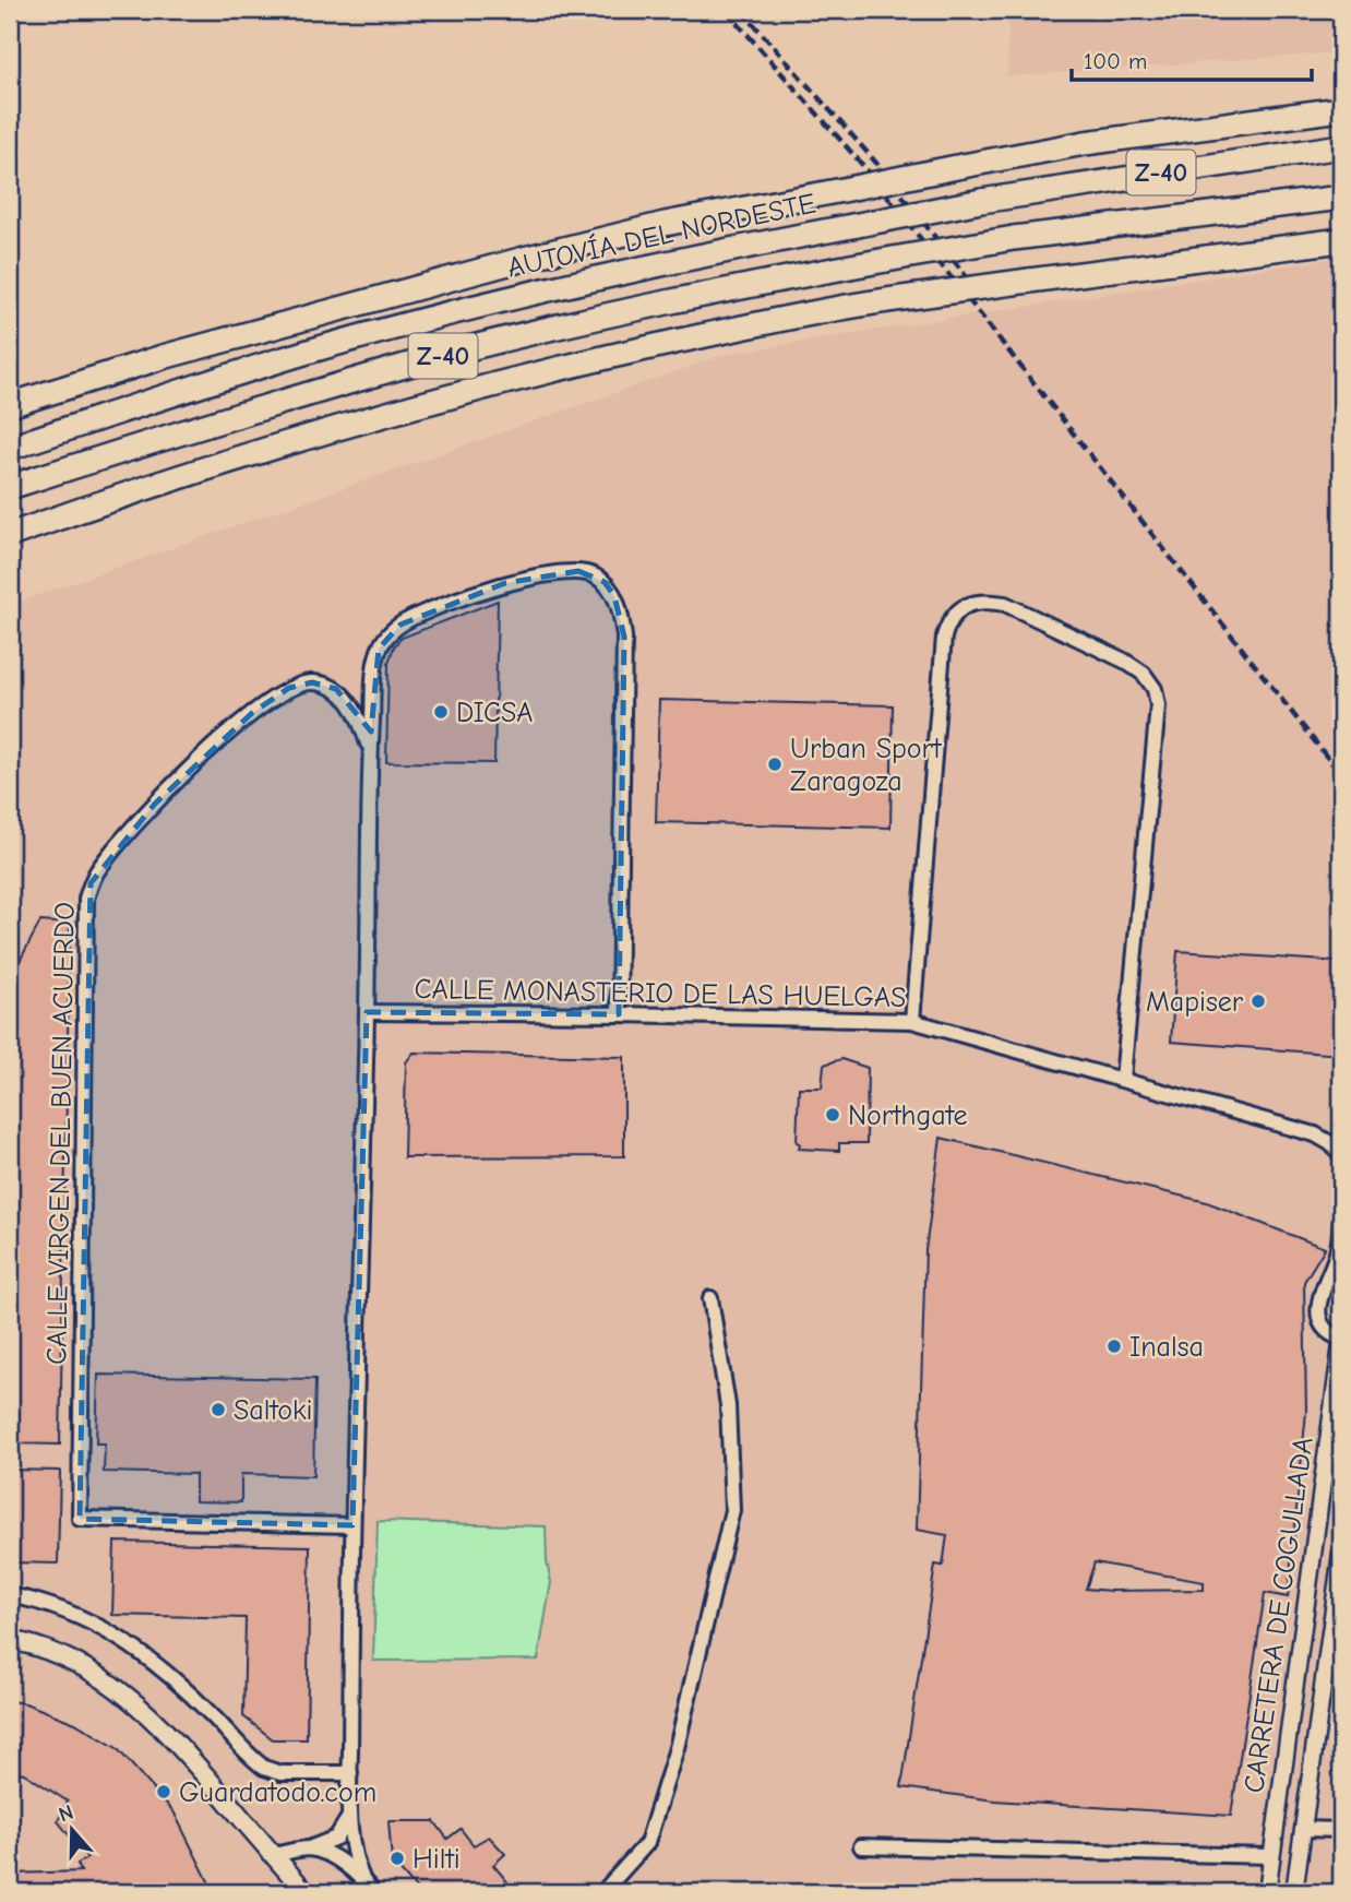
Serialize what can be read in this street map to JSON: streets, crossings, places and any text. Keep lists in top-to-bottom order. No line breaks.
{"streets":{"highway":["Z-40","AUTOVÍA DEL NORDESTE"],"street":["CALLE MONASTERIO DE LAS HUELGAS","CALLE VIRGEN DEL BUEN ACUERDO","CARRETERA DE COGULLADA"]},"places":["DICSA","Urban Sport Zaragoza","Mapiser","Northgate","Inalsa","Saltoki","Guardatodo.com","Hilti"],"scale_bar":"100 m","north":"top"}
